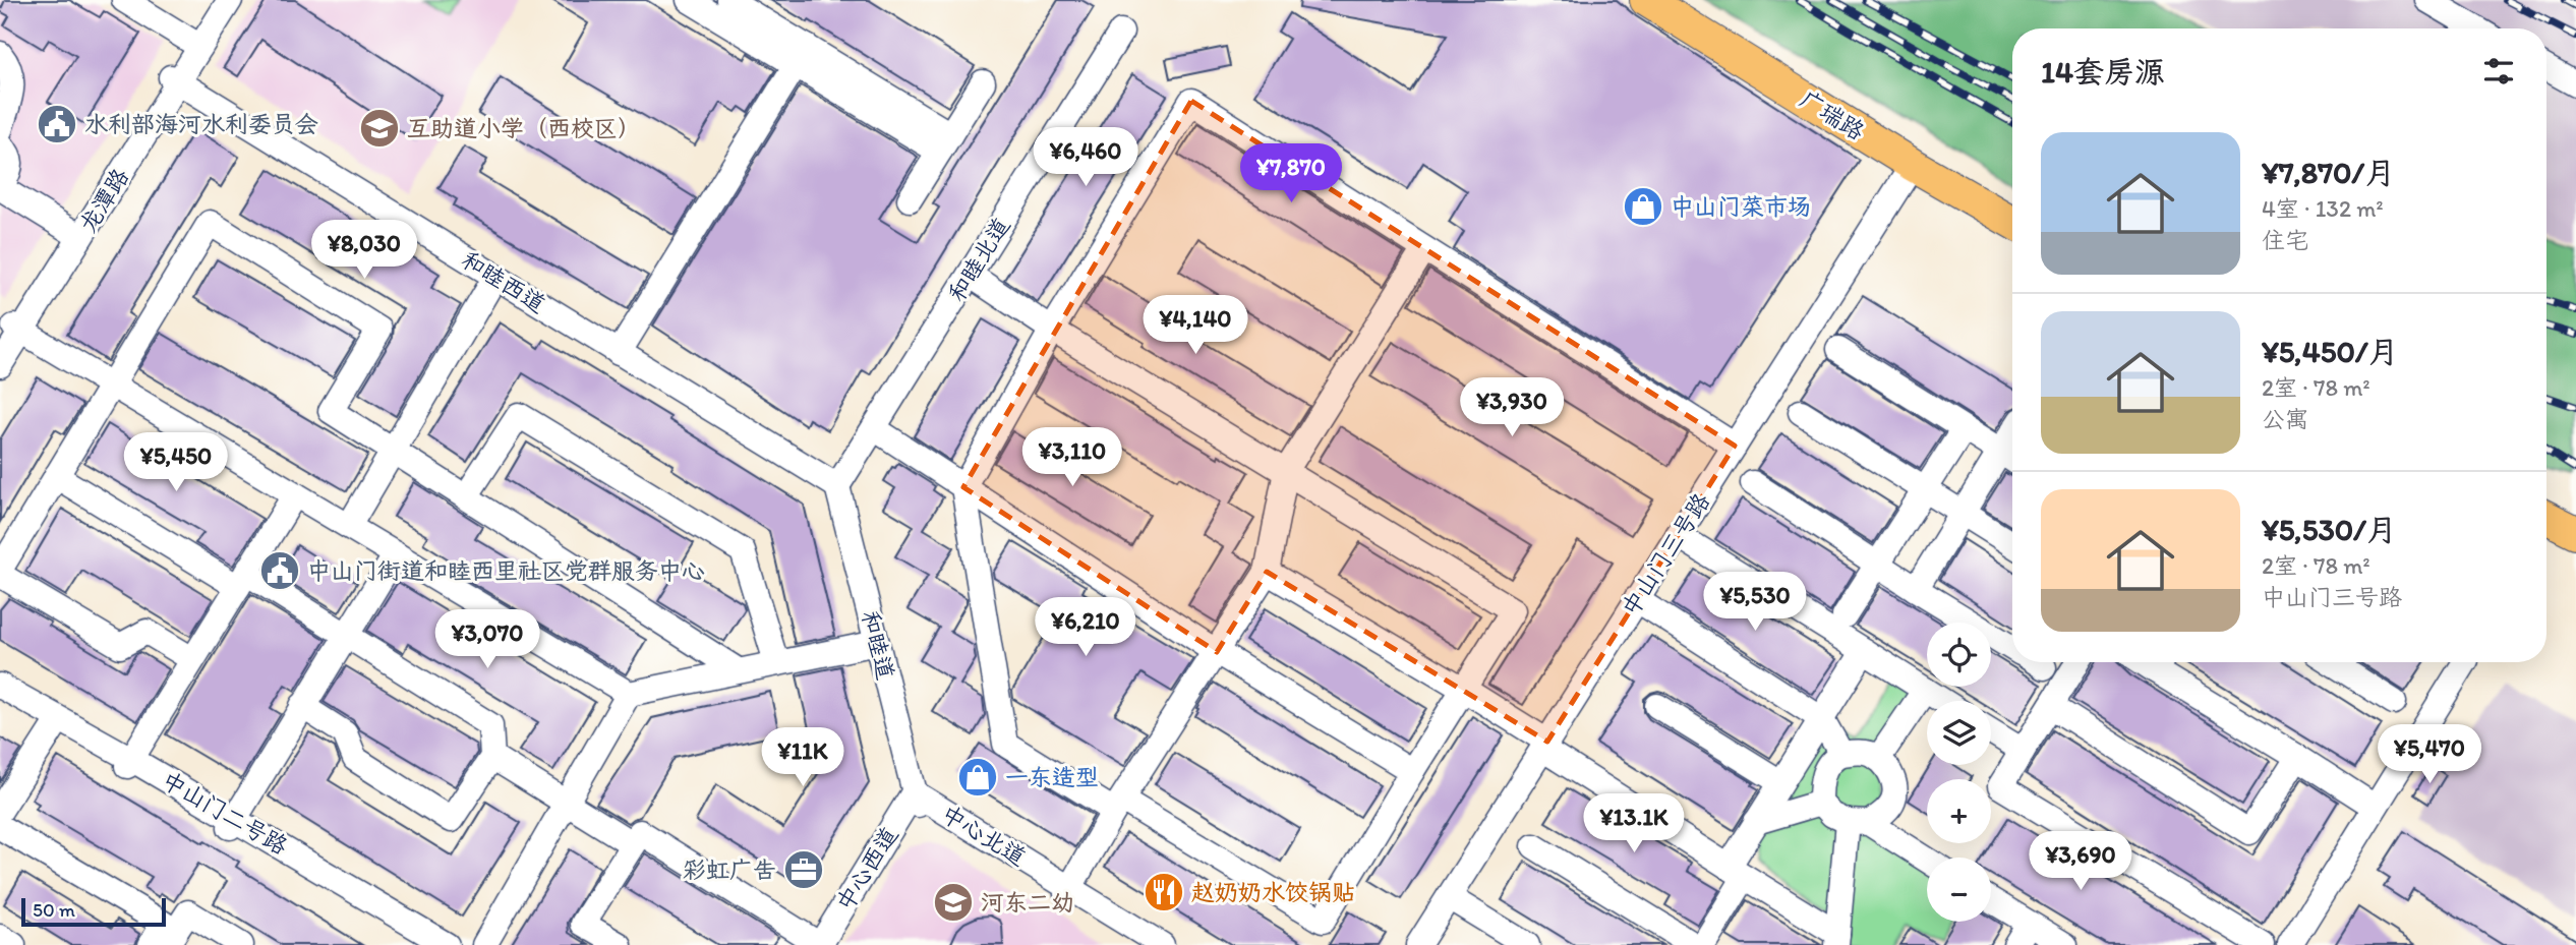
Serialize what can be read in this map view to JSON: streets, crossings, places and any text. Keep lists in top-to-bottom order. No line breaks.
{"streets":{"main road":["广瑞路"],"street":["龙潭路","和睦北道","和睦西道","中山门三号路","和睦道","中山门二号路","中心北道","中心西道"]},"crossings":[["广瑞路","中山门三号路"],["龙潭路","和睦西道"],["和睦北道","和睦西道"],["和睦北道","和睦道"],["和睦西道","和睦道"],["和睦道","中心北道"],["和睦道","中心西道"],["中心北道","中心西道"]],"places":{"public building":["水利部海河水利委员会","中山门街道和睦西里社区党群服务中心"],"school or university":["互助道小学（西校区）","河东二幼"],"shop":["中山门菜市场","一东造型"],"office":["彩虹广告"],"restaurant":["赵奶奶水饺锅贴"]},"scale_bar":"50 m","page":{"heading":"14套房源","list":[{"name":"¥7,870/月","note":"4室 · 132 m² · 住宅"},{"name":"¥5,450/月","note":"2室 · 78 m² · 公寓"},{"name":"¥5,530/月","note":"2室 · 78 m² · 中山门三号路"}],"price":["¥6,460","¥7,870","¥8,030","¥4,140","¥3,930","¥3,110","¥5,450","¥5,530","¥6,210","¥3,070","¥5,470","¥11K","¥13.1K","¥3,690"],"map_buttons":["+","−"],"scale":"50 m"}}
